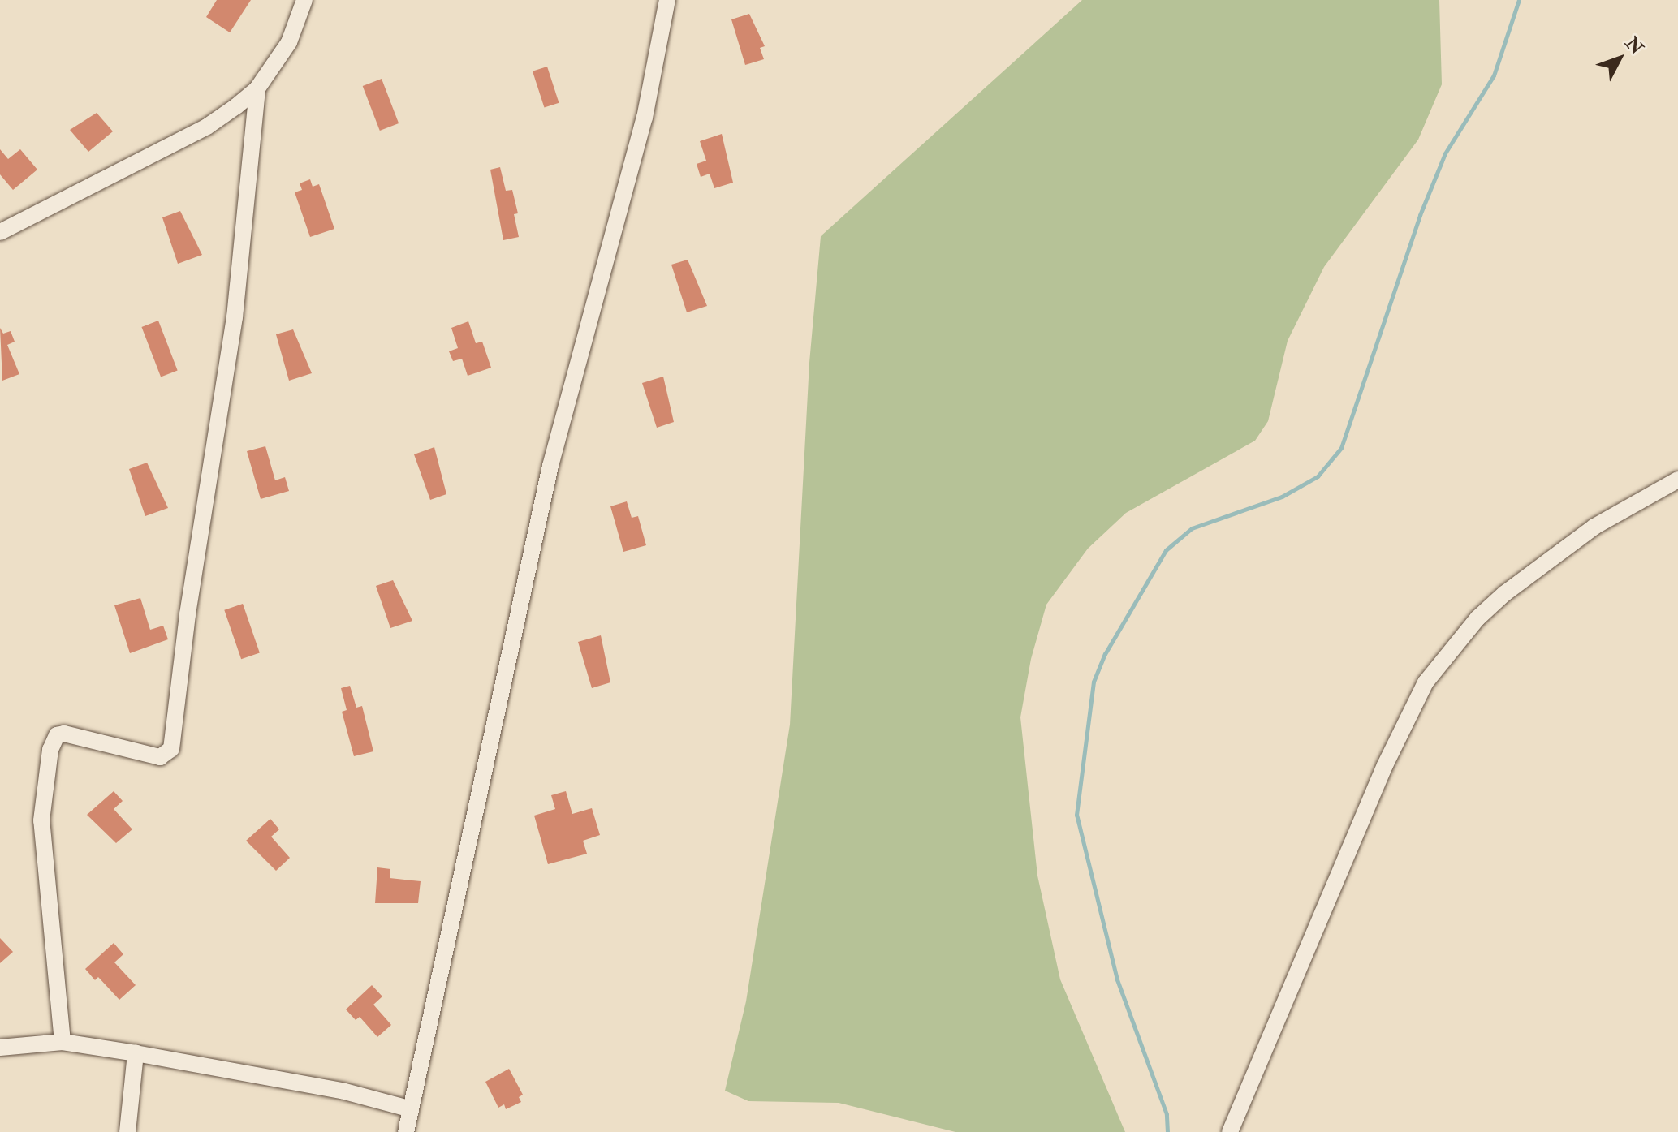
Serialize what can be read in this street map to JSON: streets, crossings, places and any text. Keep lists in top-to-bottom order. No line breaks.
{"north":"top right"}
